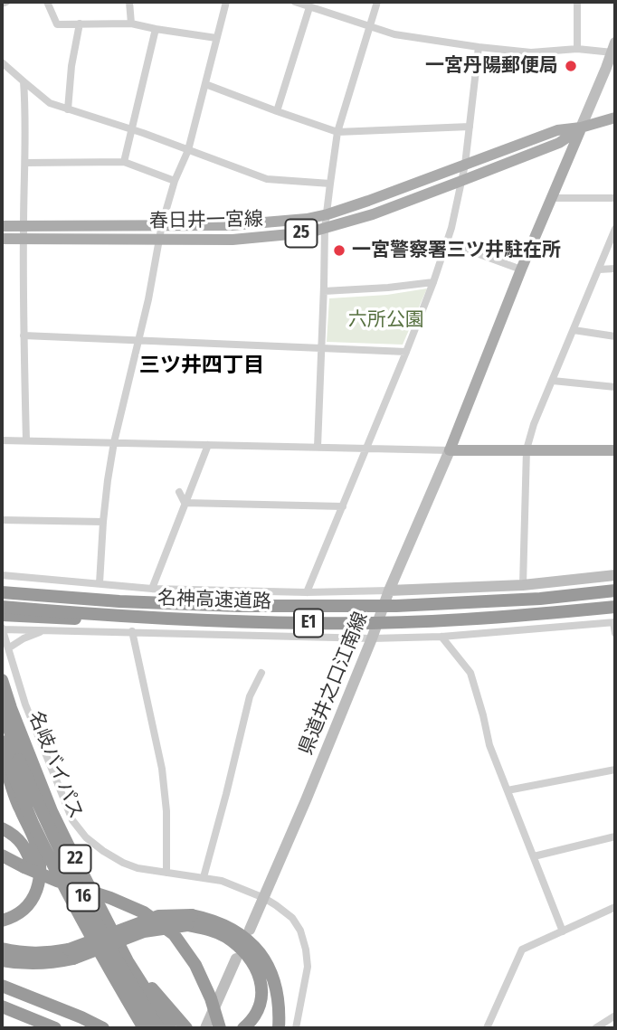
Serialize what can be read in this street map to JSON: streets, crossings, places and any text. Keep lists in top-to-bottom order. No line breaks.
{"streets":{"highway":["名神高速道路","E1","名岐バイパス","22","16"],"main road":["春日井一宮線","25","県道井之口江南線"]},"districts":["三ツ井四丁目"],"parks":["六所公園"],"places":["一宮丹陽郵便局","一宮警察署三ツ井駐在所"]}
